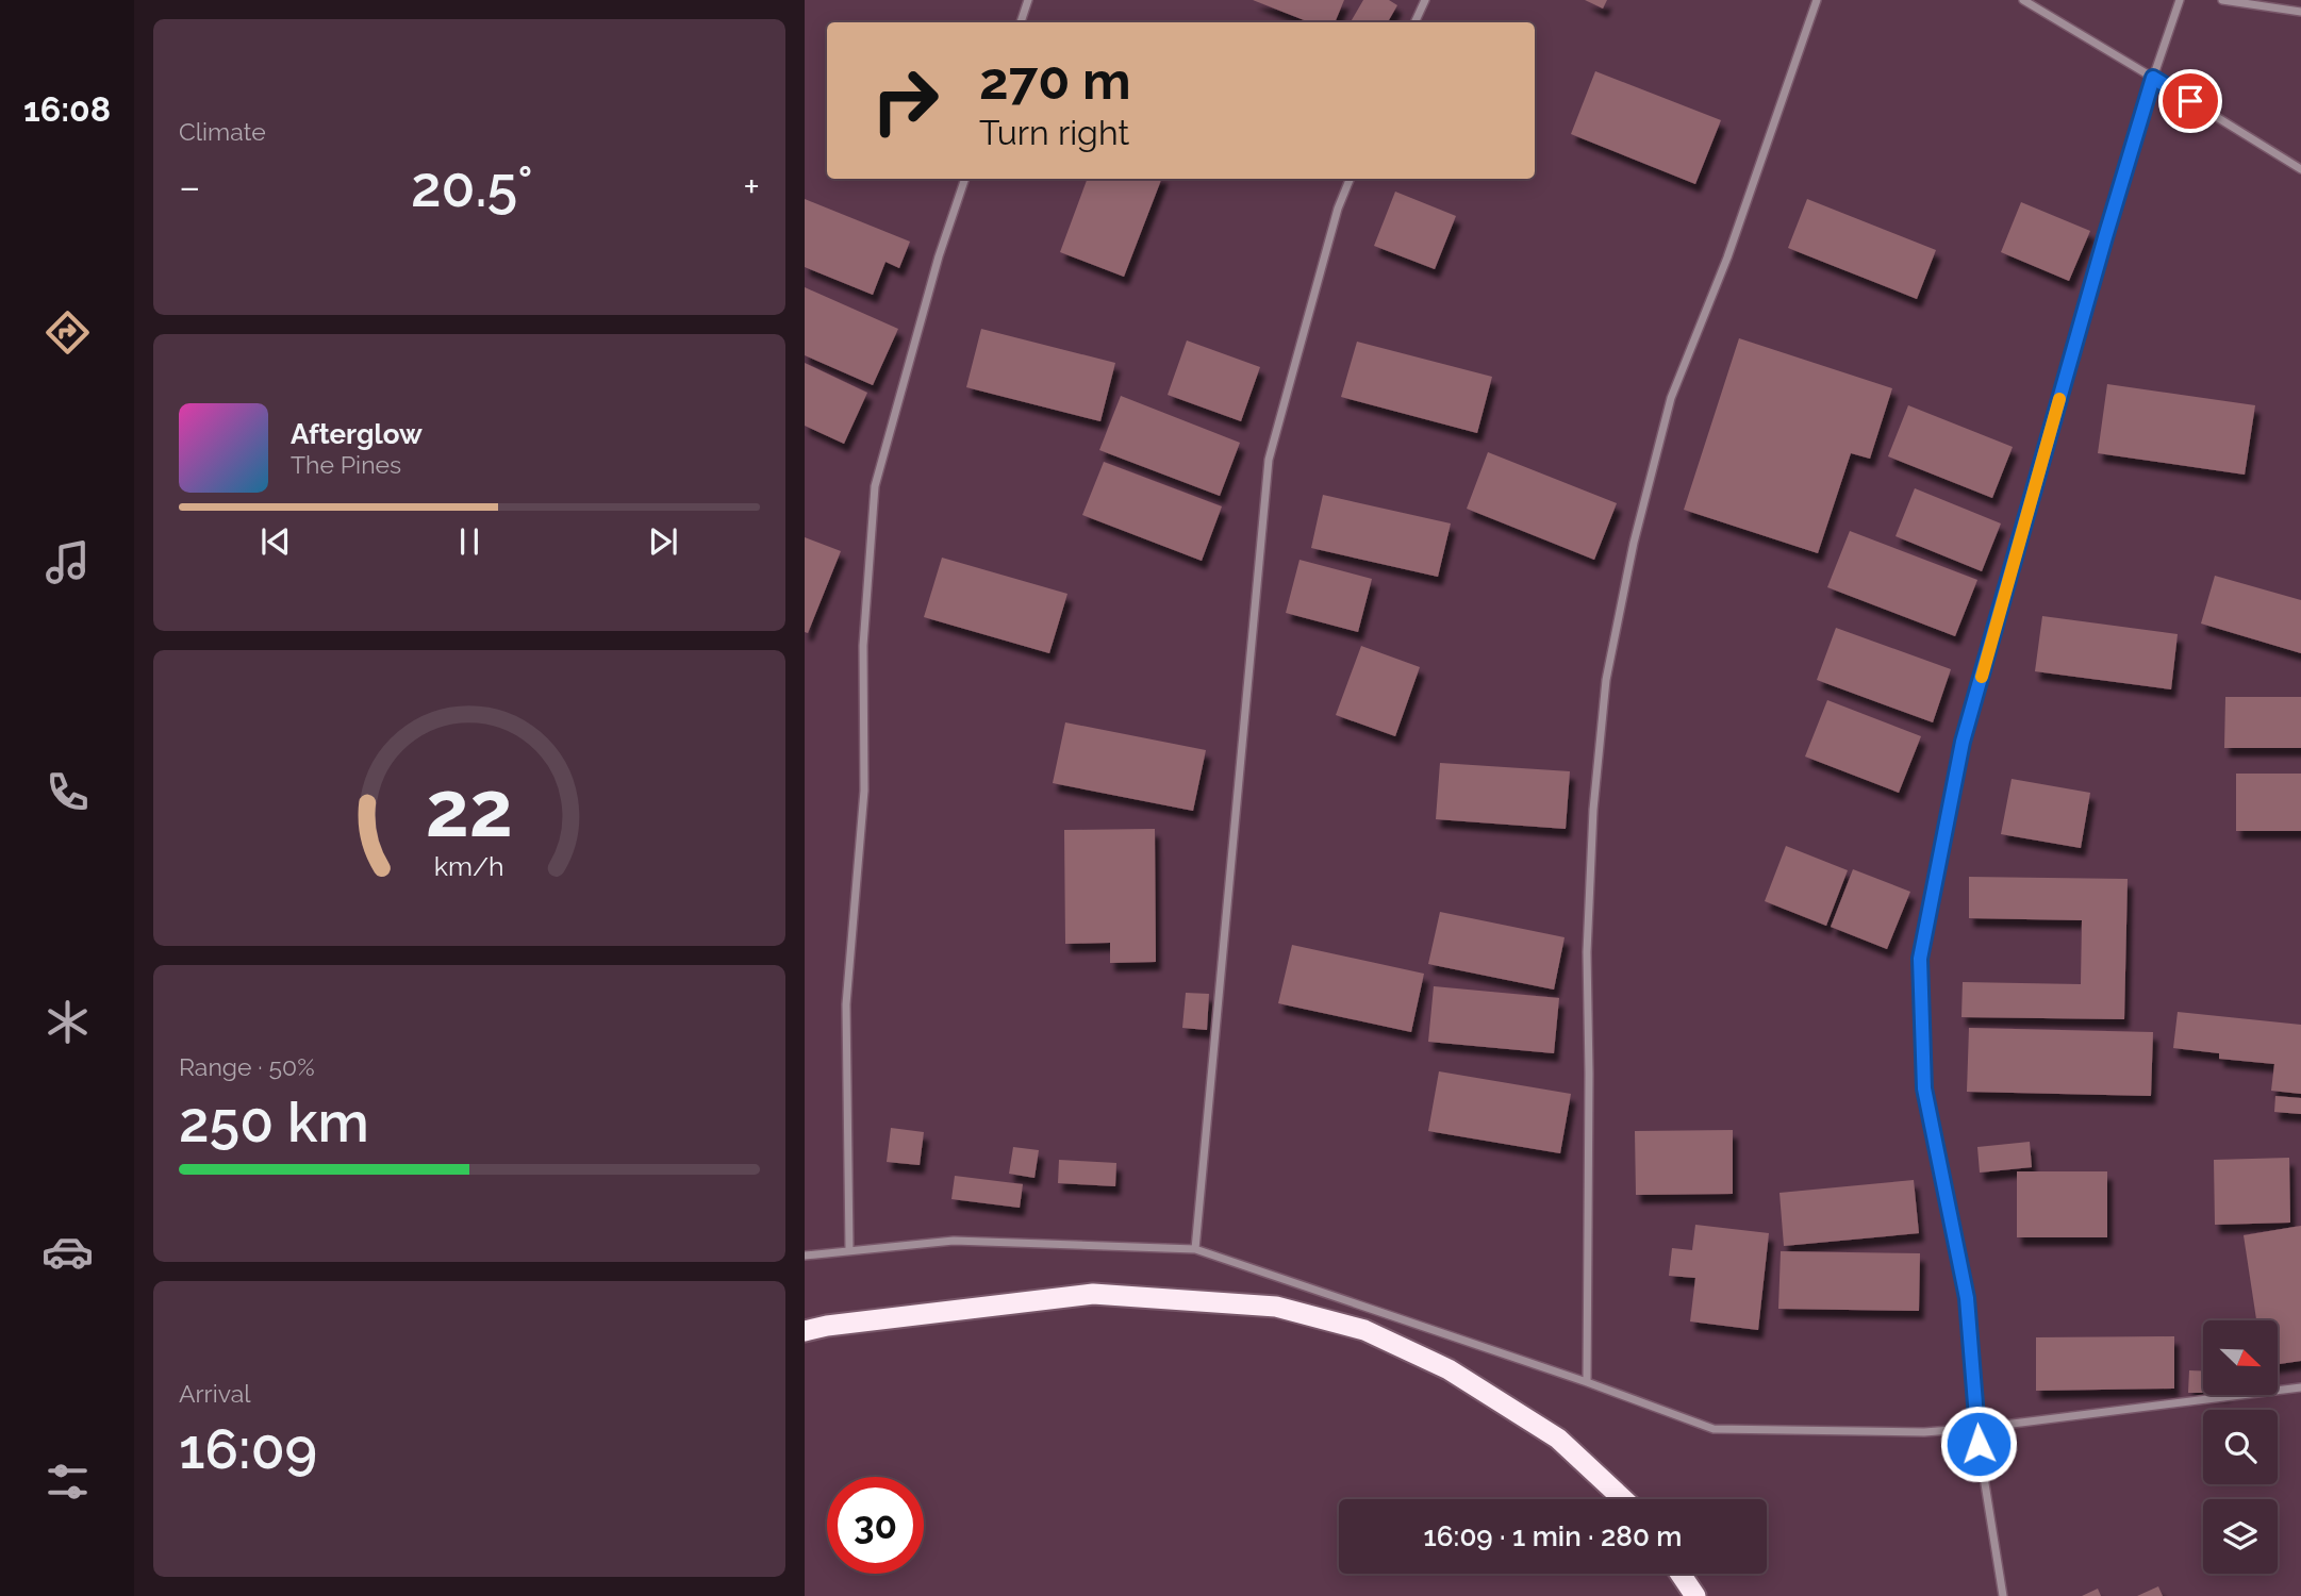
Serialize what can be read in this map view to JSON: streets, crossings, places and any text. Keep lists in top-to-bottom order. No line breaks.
{"north":"bottom right","page":{"tabs":"16:08","tile":["Climate",["Range · 50%","250 km"],["Arrival","16:09"]],"turn":["270 m","Turn right"],"heat":["−","20.5°","+"],"song":["Afterglow","The Pines"],"limit":"30","trip":"16:09 · 1 min · 280 m","gauge":["22","km/h"]}}
